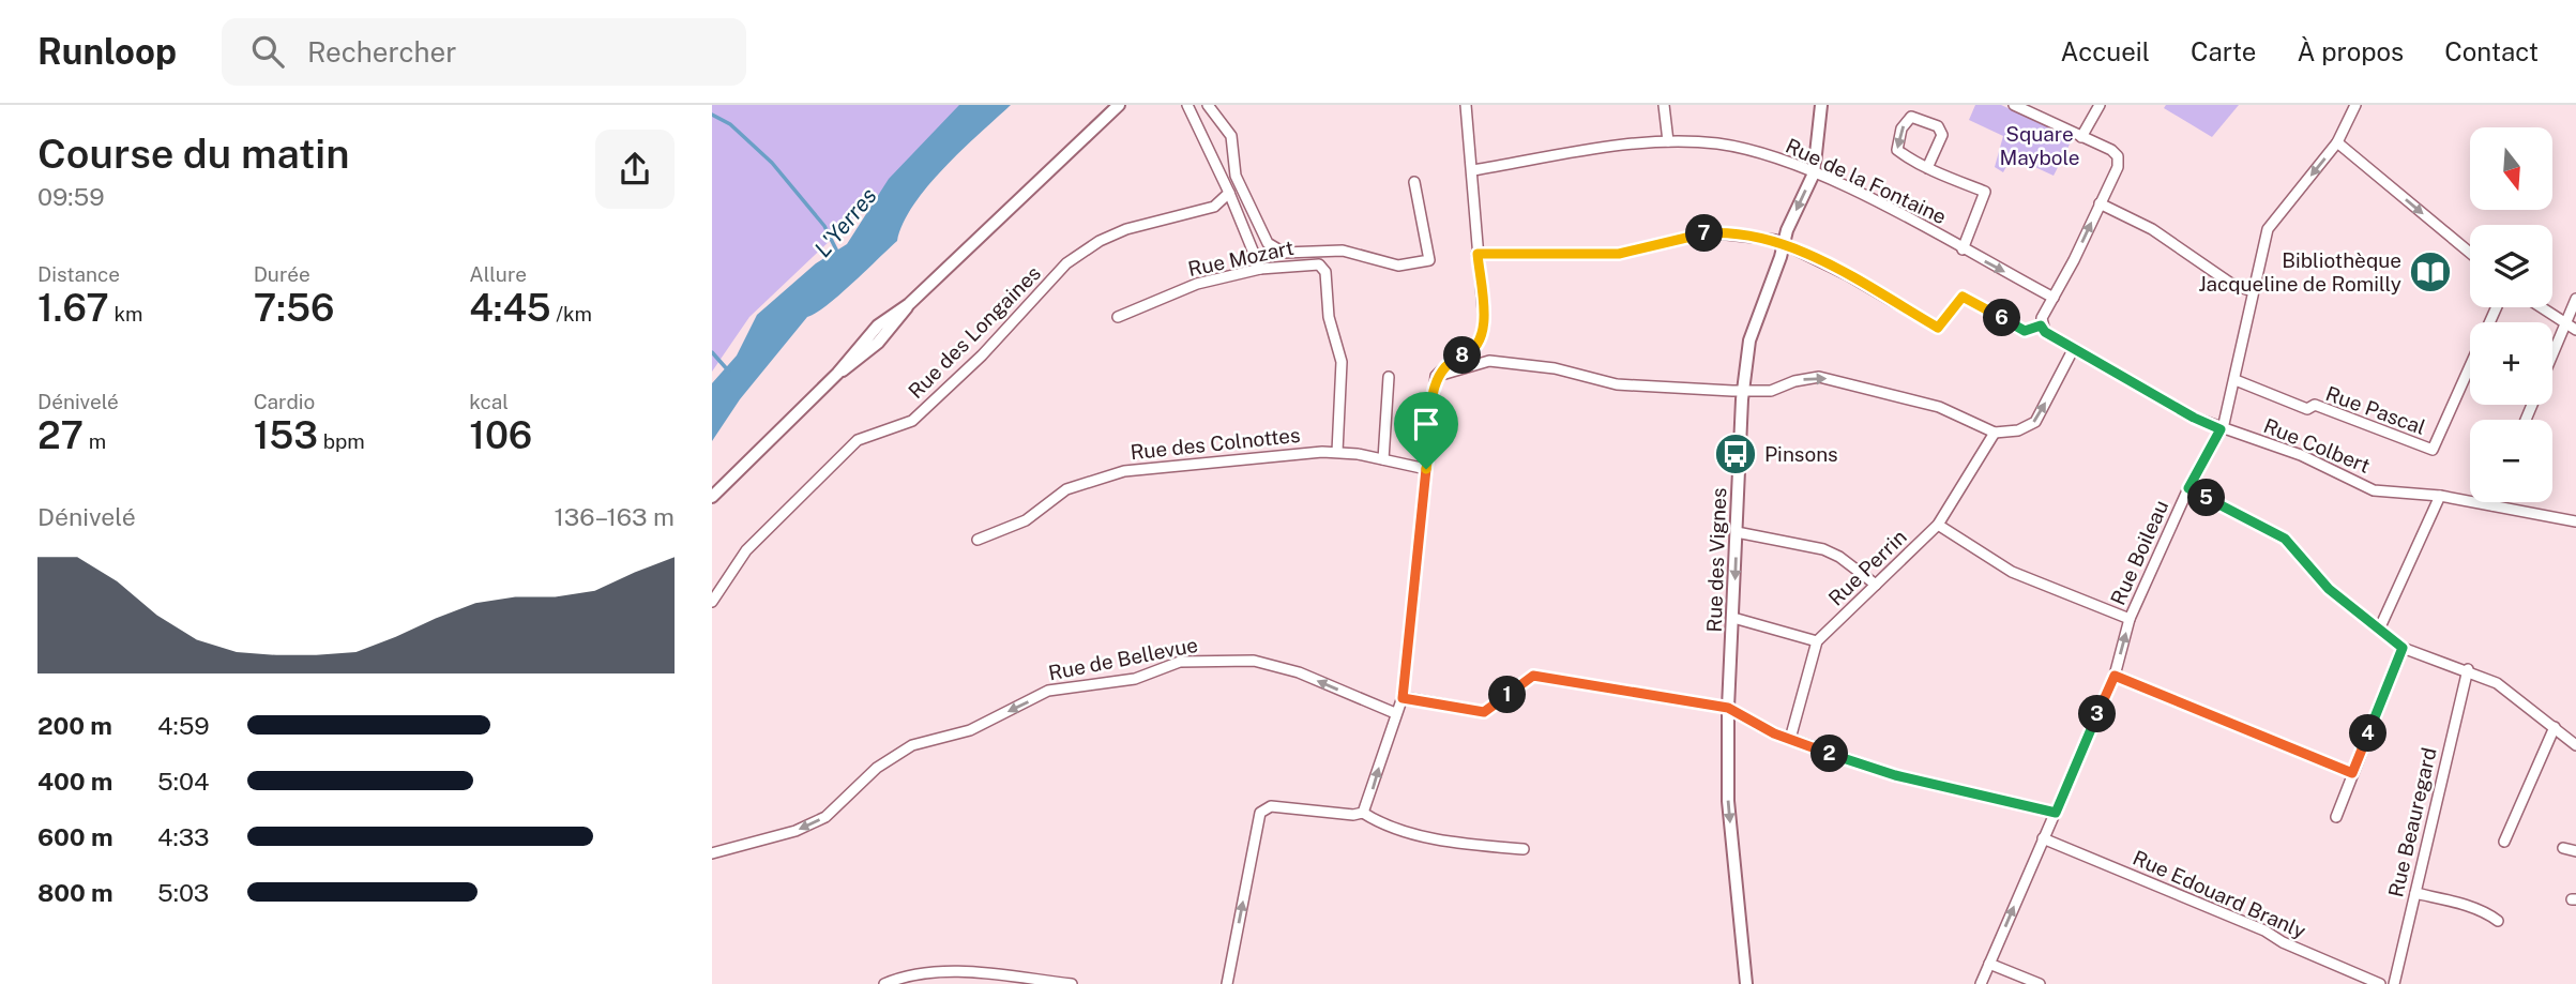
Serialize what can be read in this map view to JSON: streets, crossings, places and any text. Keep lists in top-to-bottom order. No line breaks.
{"streets":{"street":["Rue de la Fontaine","Rue Mozart","Rue des Longaines","Rue Pascal","Rue des Colnottes","Rue Colbert","Rue Boileau","Rue des Vignes","Rue Perrin","Rue de Bellevue","Rue Beauregard","Rue Edouard Branly"]},"crossings":[["Rue de la Fontaine","Rue des Vignes"],["Rue Mozart","Rue des Colnottes"],["Rue Pascal","Rue Boileau"],["Rue Colbert","Rue Boileau"],["Rue Boileau","Rue Edouard Branly"]],"one_way":["Rue des Vignes","Rue de Bellevue"],"water":["L'Yerres"],"parks":["Square Maybole"],"places":{"library":["Bibliothèque Jacqueline de Romilly"],"bus stop":["Pinsons"]},"north":"bottom","page":{"header":"Runloop","search":"Rechercher","nav":["Accueil","Carte","À propos","Contact"],"heading":["Course du matin","09:59"],"map_buttons":["+","−"],"pins":["7","6","8","5","1","3","4","2"],"stats":[["Distance","1.67 km"],["Durée","7:56"],["Allure","4:45 /km"],["Dénivelé","27 m"],["Cardio","153 bpm"],["kcal","106"]],"chart":["Dénivelé","136–163 m"],"list":[{"name":"200 m","note":"4:59"},{"name":"400 m","note":"5:04"},{"name":"600 m","note":"4:33"},{"name":"800 m","note":"5:03"}]}}
